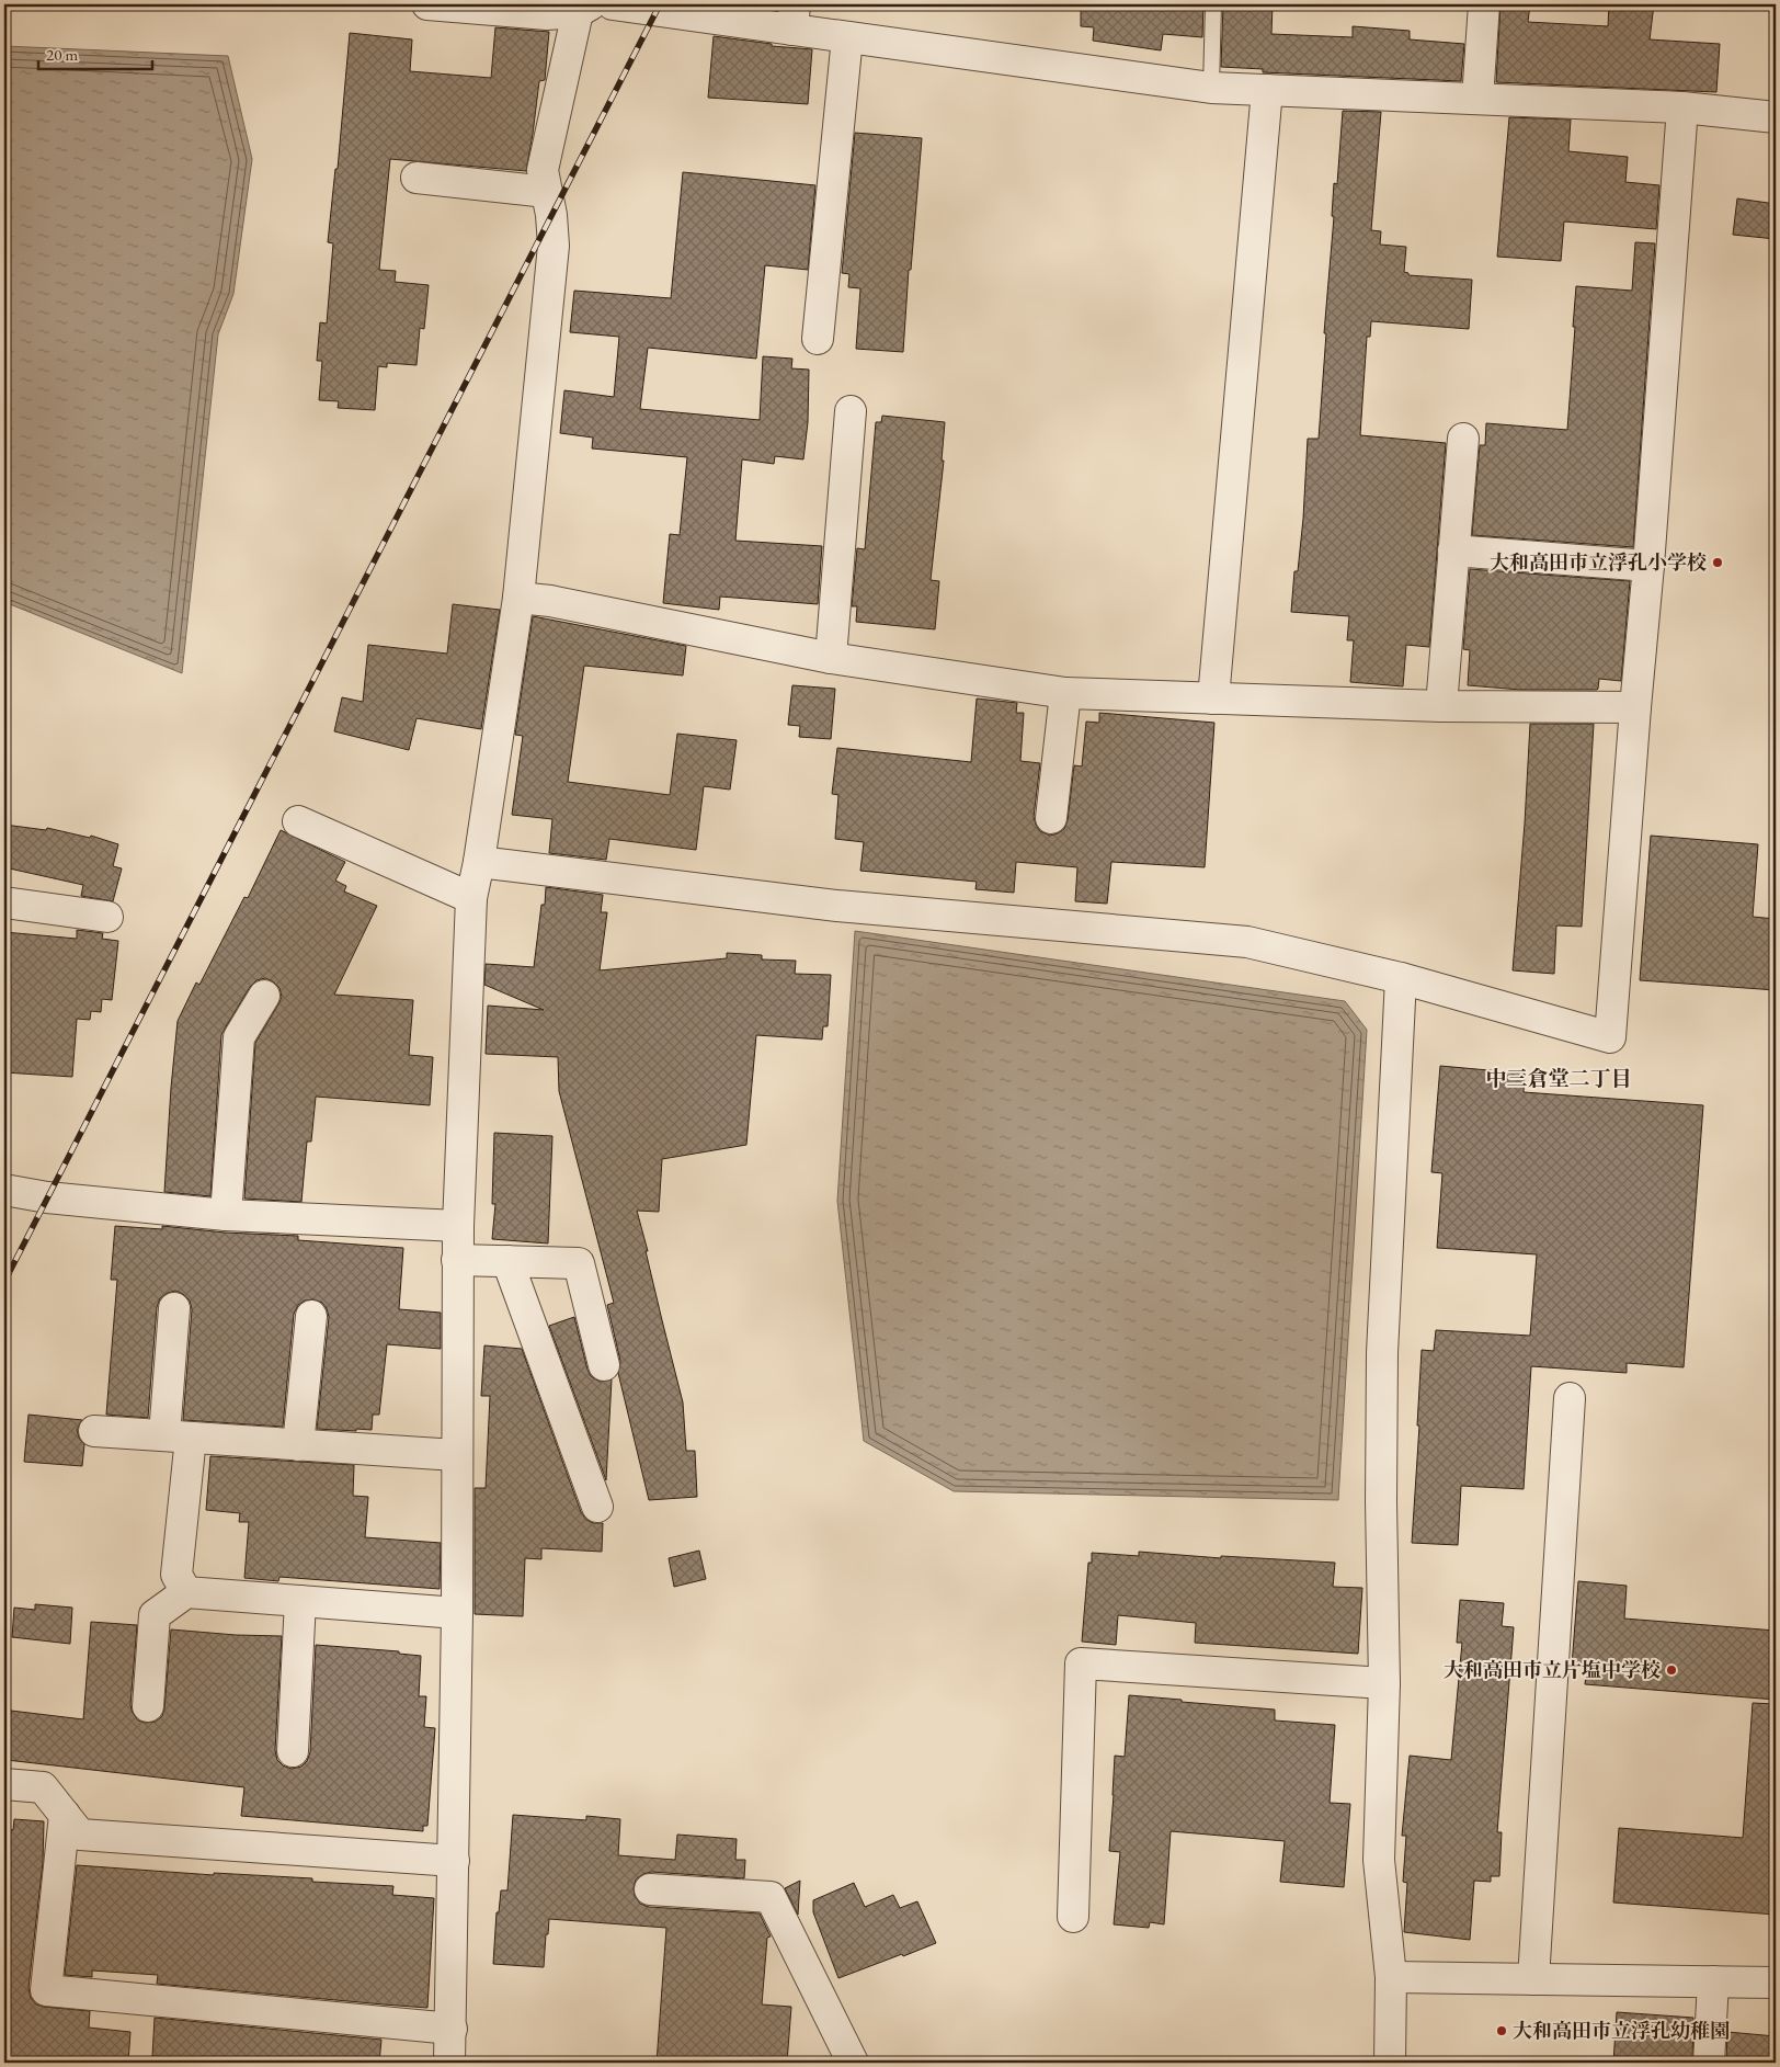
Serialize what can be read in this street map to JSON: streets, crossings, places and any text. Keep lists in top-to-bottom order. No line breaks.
{"districts":["中三倉堂二丁目"],"places":["大和高田市立浮孔小学校","大和高田市立片塩中学校","大和高田市立浮孔幼稚園"],"scale_bar":"20 m"}
